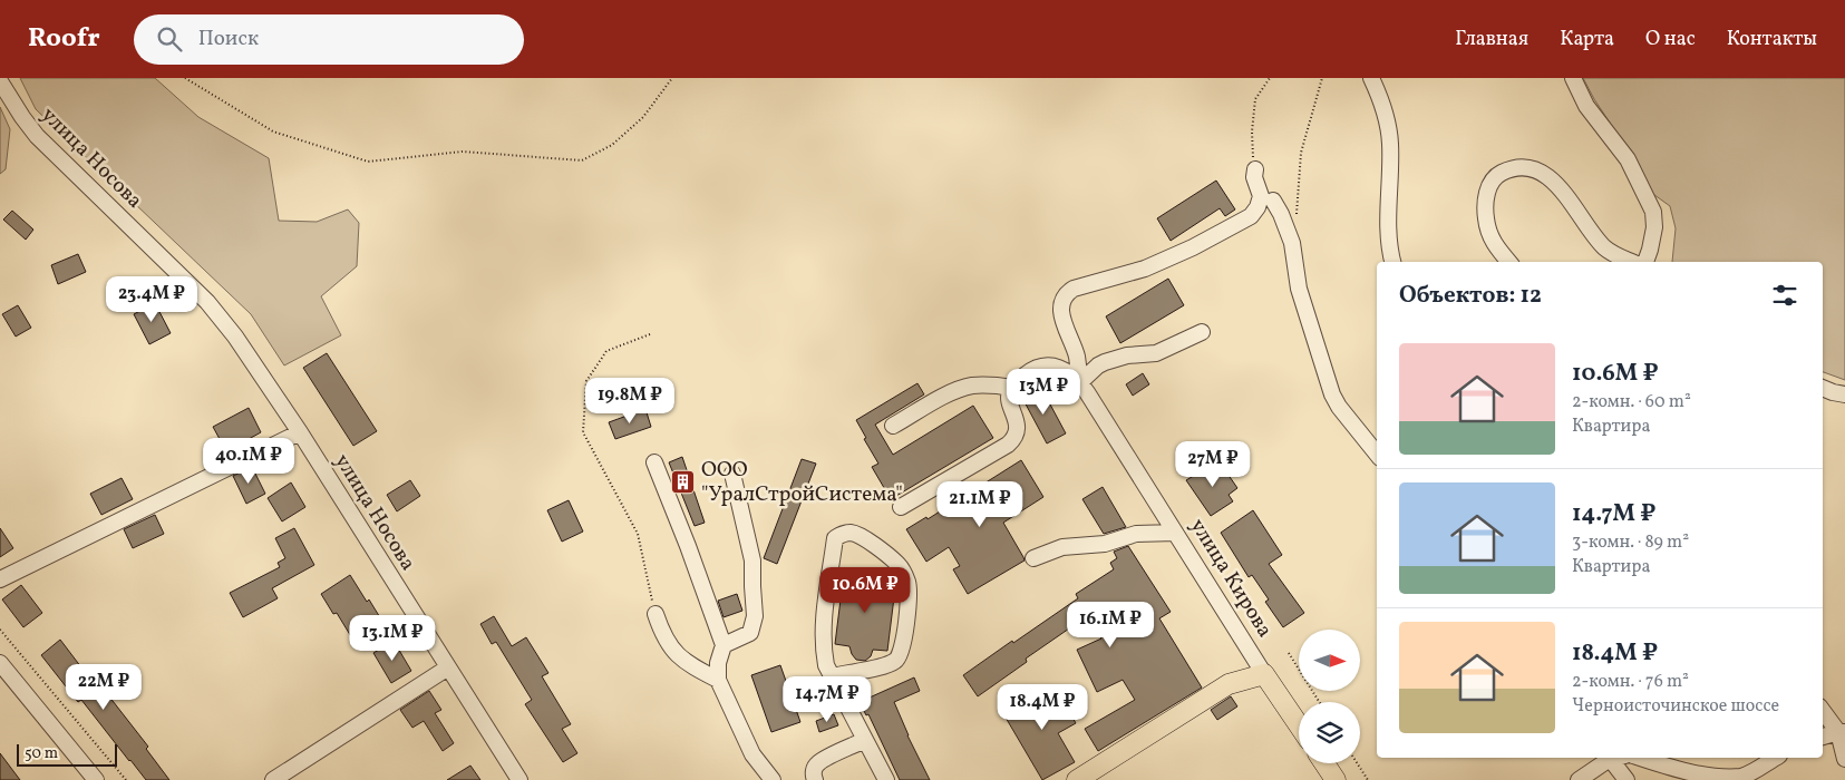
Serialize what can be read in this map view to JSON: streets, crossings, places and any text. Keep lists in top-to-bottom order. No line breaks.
{"streets":{"main road":["улица Кирова"],"street":["улица Носова"]},"places":{"building":["ООО \"УралСтройСистема\""]},"scale_bar":"50 m","north":"right","page":{"header":"Roofr","search":"Поиск","nav":["Главная","Карта","О нас","Контакты"],"heading":"Объектов: 12","price":["23.4M ₽","13M ₽","19.8M ₽","40.1M ₽","27M ₽","21.1M ₽","10.6M ₽","16.1M ₽","13.1M ₽","22M ₽","14.7M ₽","18.4M ₽"],"list":[{"name":"10.6M ₽","note":"2-комн. · 60 m² · Квартира"},{"name":"14.7M ₽","note":"3-комн. · 89 m² · Квартира"},{"name":"18.4M ₽","note":"2-комн. · 76 m² · Черноисточинское шоссе"}],"scale":"50 m"}}
